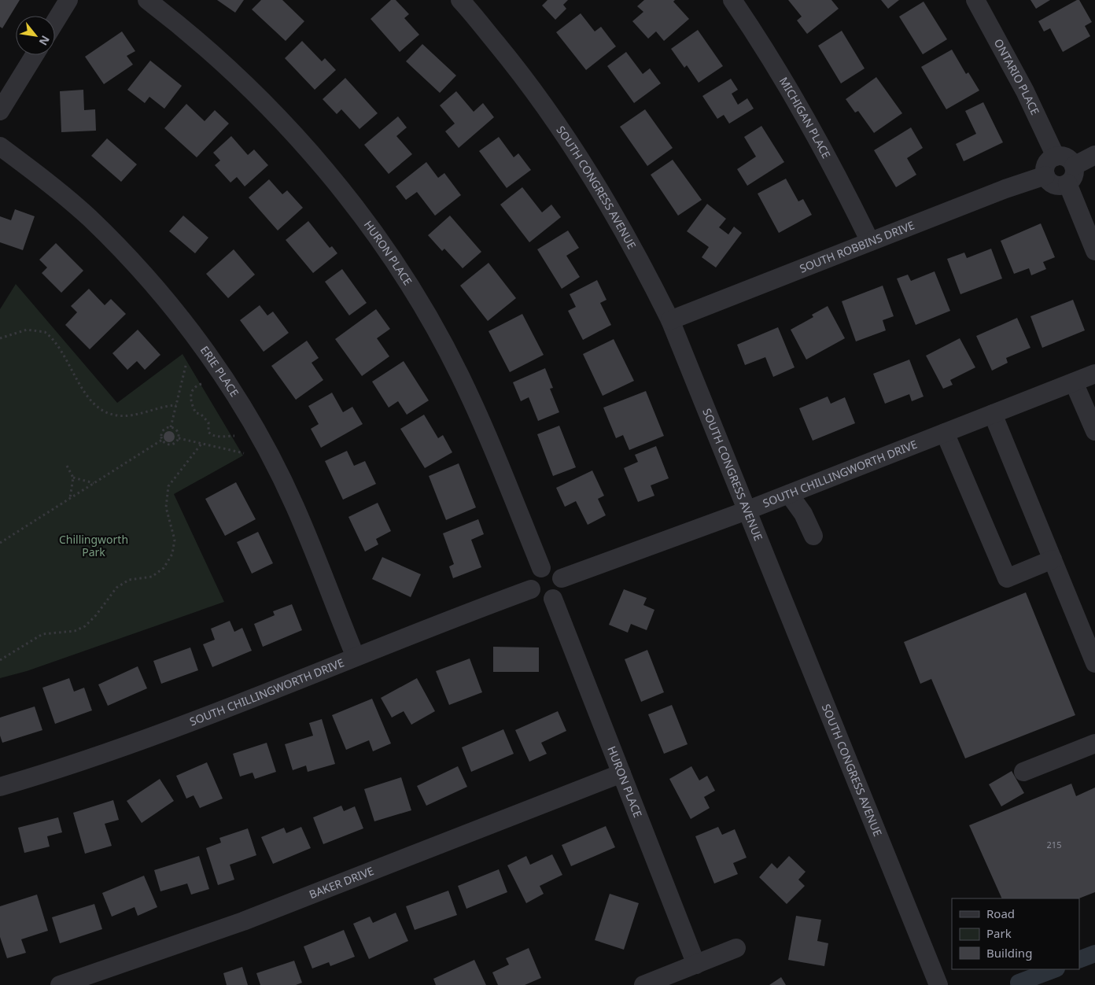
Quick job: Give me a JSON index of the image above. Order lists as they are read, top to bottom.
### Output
{
  "streets": {
    "street": [
      "ONTARIO PLACE",
      "MICHIGAN PLACE",
      "SOUTH CONGRESS AVENUE",
      "SOUTH ROBBINS DRIVE",
      "HURON PLACE",
      "ERIE PLACE",
      "SOUTH CHILLINGWORTH DRIVE",
      "BAKER DRIVE"
    ]
  },
  "crossings": [
    ["ONTARIO PLACE", "SOUTH ROBBINS DRIVE"],
    ["MICHIGAN PLACE", "SOUTH ROBBINS DRIVE"],
    ["SOUTH CONGRESS AVENUE", "SOUTH ROBBINS DRIVE"],
    ["SOUTH CONGRESS AVENUE", "SOUTH CHILLINGWORTH DRIVE"],
    ["HURON PLACE", "SOUTH CHILLINGWORTH DRIVE"],
    ["HURON PLACE", "BAKER DRIVE"],
    ["ERIE PLACE", "SOUTH CHILLINGWORTH DRIVE"]
  ],
  "parks": ["Chillingworth Park"],
  "house_numbers": ["215"],
  "legend": ["Road", "Park", "Building"],
  "north": "bottom right"
}
